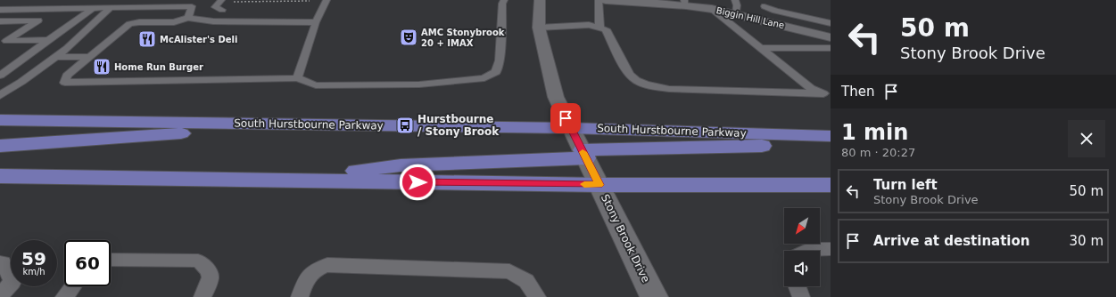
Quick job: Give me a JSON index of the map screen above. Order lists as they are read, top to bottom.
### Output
{
  "streets": {
    "main road": ["South Hurstbourne Parkway"],
    "street": ["Biggin Hill Lane", "Stony Brook Drive"]
  },
  "crossings": [
    ["South Hurstbourne Parkway", "Stony Brook Drive"]
  ],
  "places": {
    "theatre": ["AMC Stonybrook 20 + IMAX"],
    "restaurant": ["McAlister's Deli", "Home Run Burger"],
    "bus stop": ["Hurstbourne / Stony Brook"]
  },
  "north": "bottom left",
  "page": {
    "turn": ["50 m", "Stony Brook Drive"],
    "then": "Then",
    "heading": ["1 min", "80 m · 20:27"],
    "list": [
      {
        "name": "Turn left",
        "note": "Stony Brook Drive",
        "value": "50 m"
      },
      {
        "name": "Arrive at destination",
        "value": "30 m"
      }
    ],
    "speed": "59 km/h",
    "limit": "60"
  }
}
